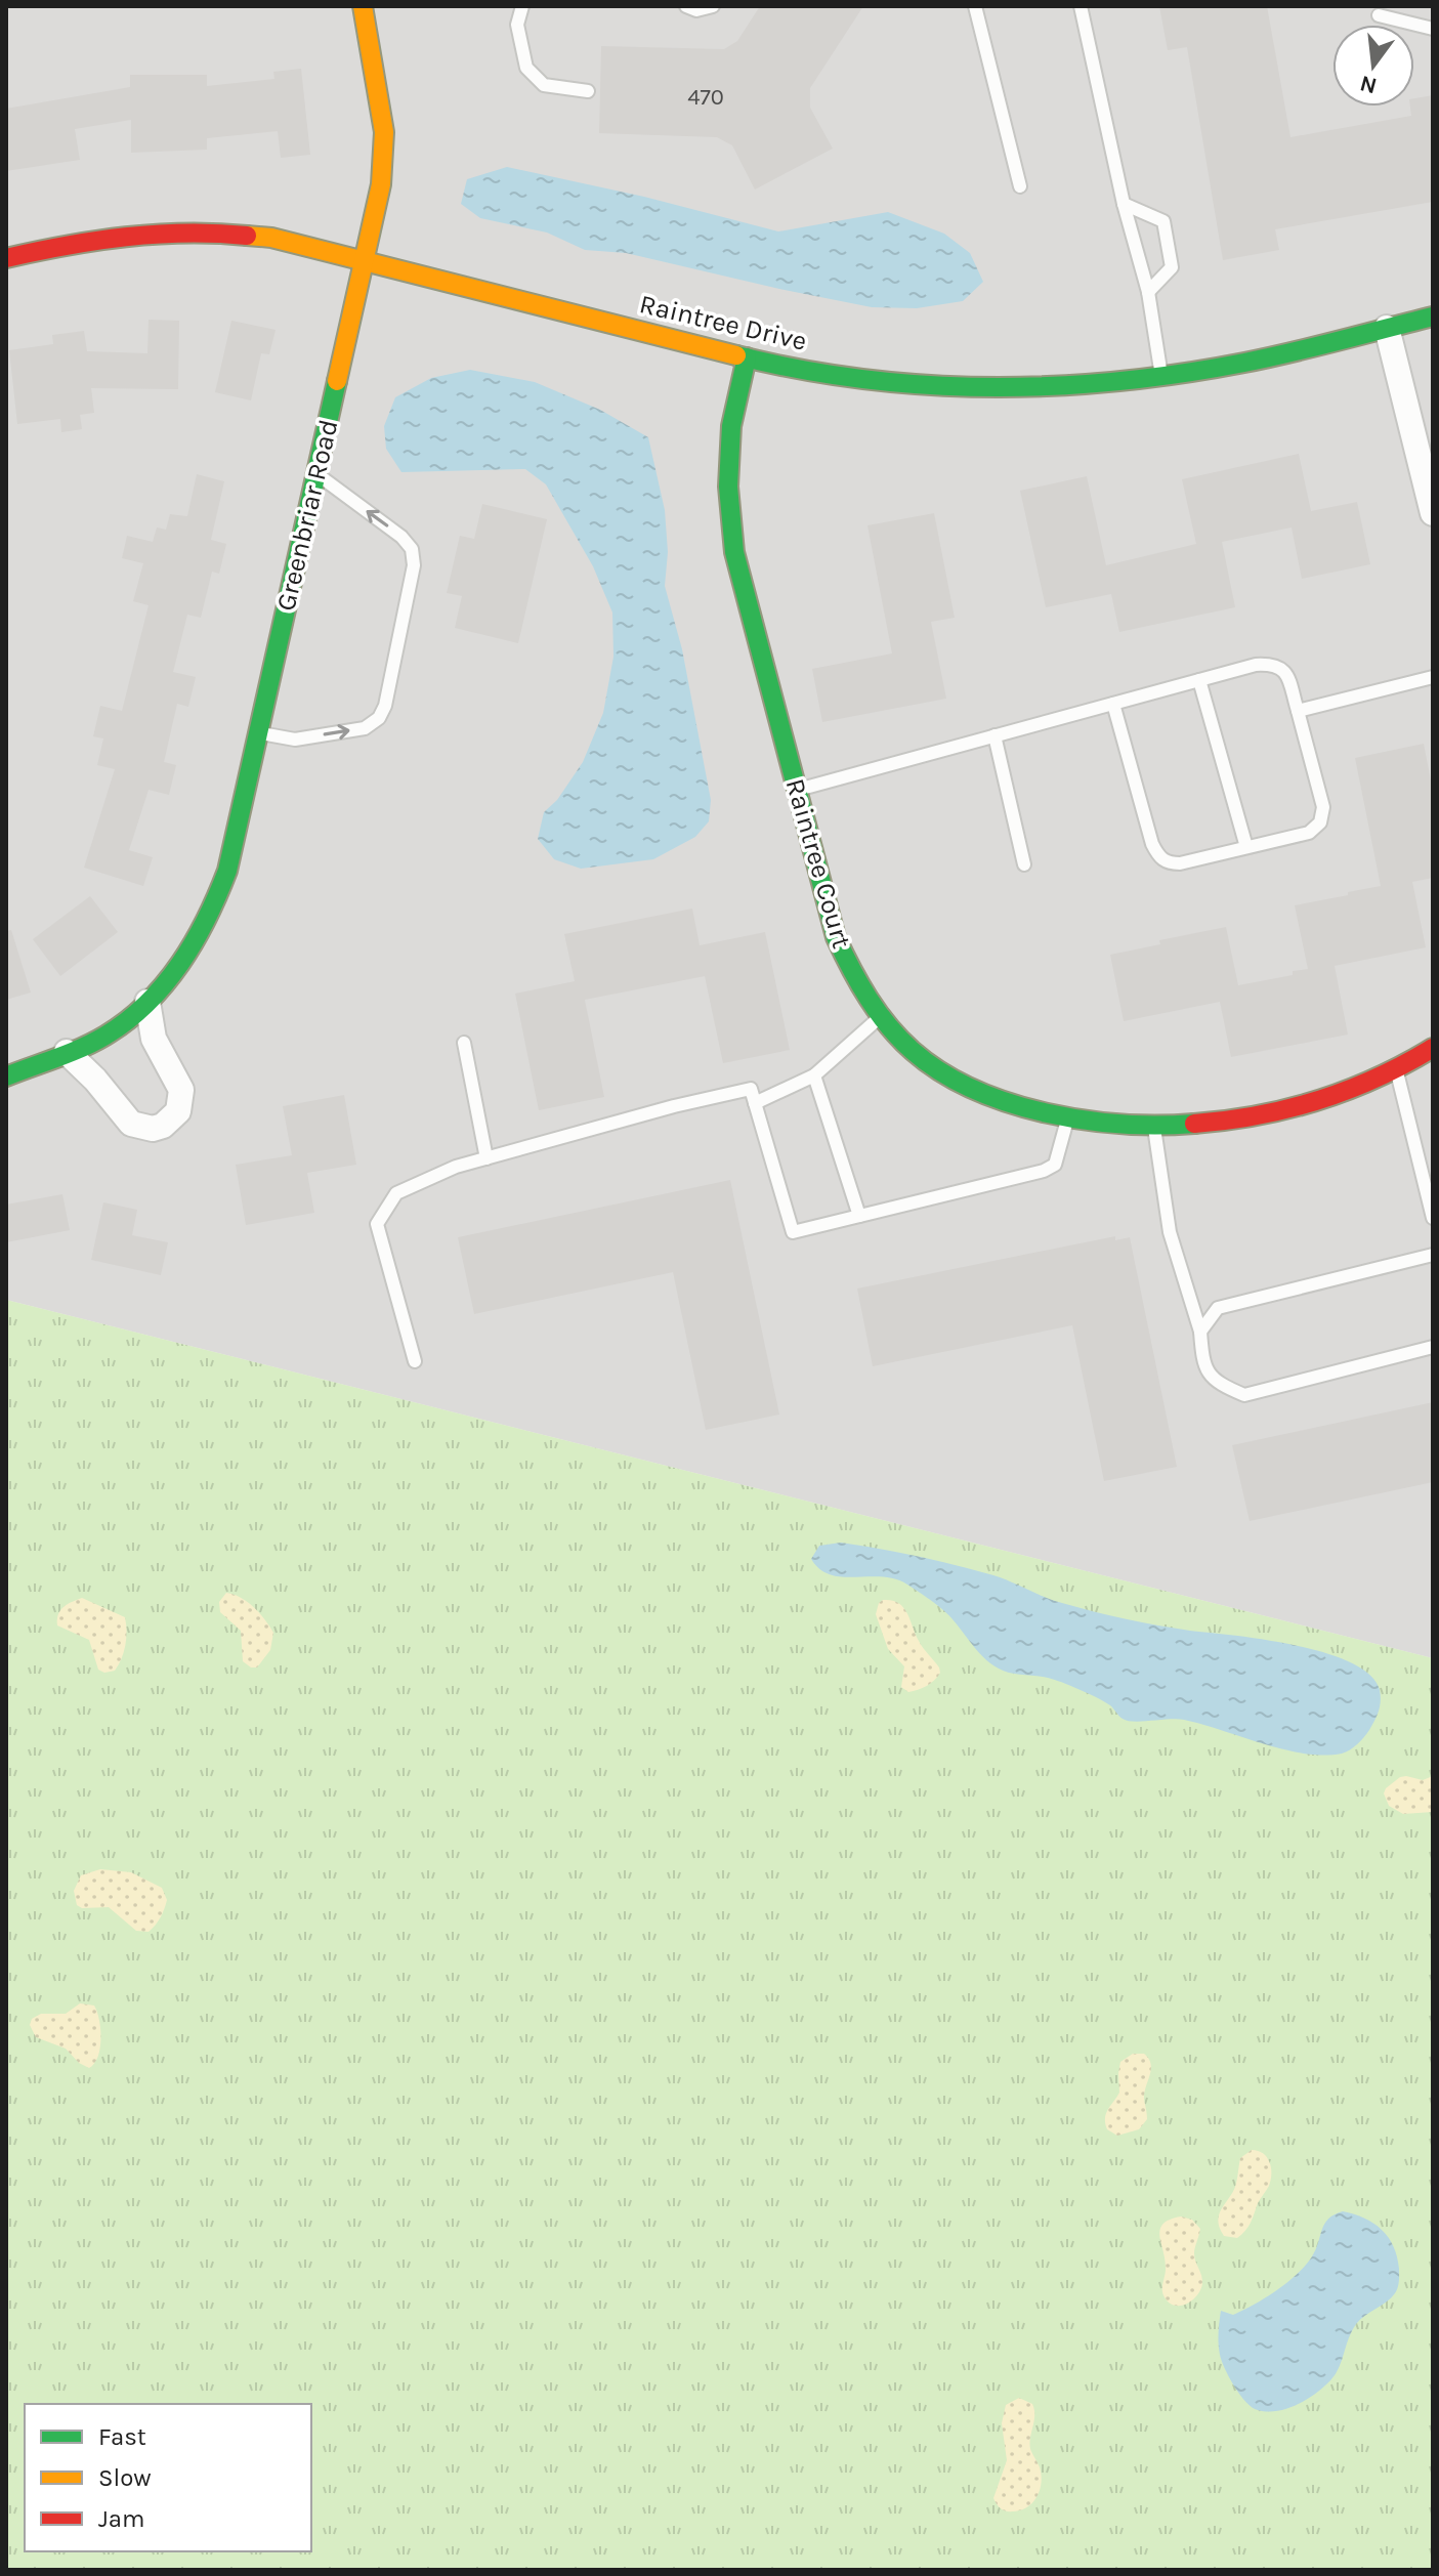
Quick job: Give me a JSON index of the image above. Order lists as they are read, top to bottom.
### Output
{
  "streets": {
    "street": ["Raintree Drive", "Greenbriar Road", "Raintree Court"]
  },
  "crossings": [
    ["Raintree Drive", "Greenbriar Road"],
    ["Raintree Drive", "Raintree Court"]
  ],
  "house_numbers": ["470"],
  "legend": ["Fast", "Slow", "Jam"],
  "north": "bottom"
}
